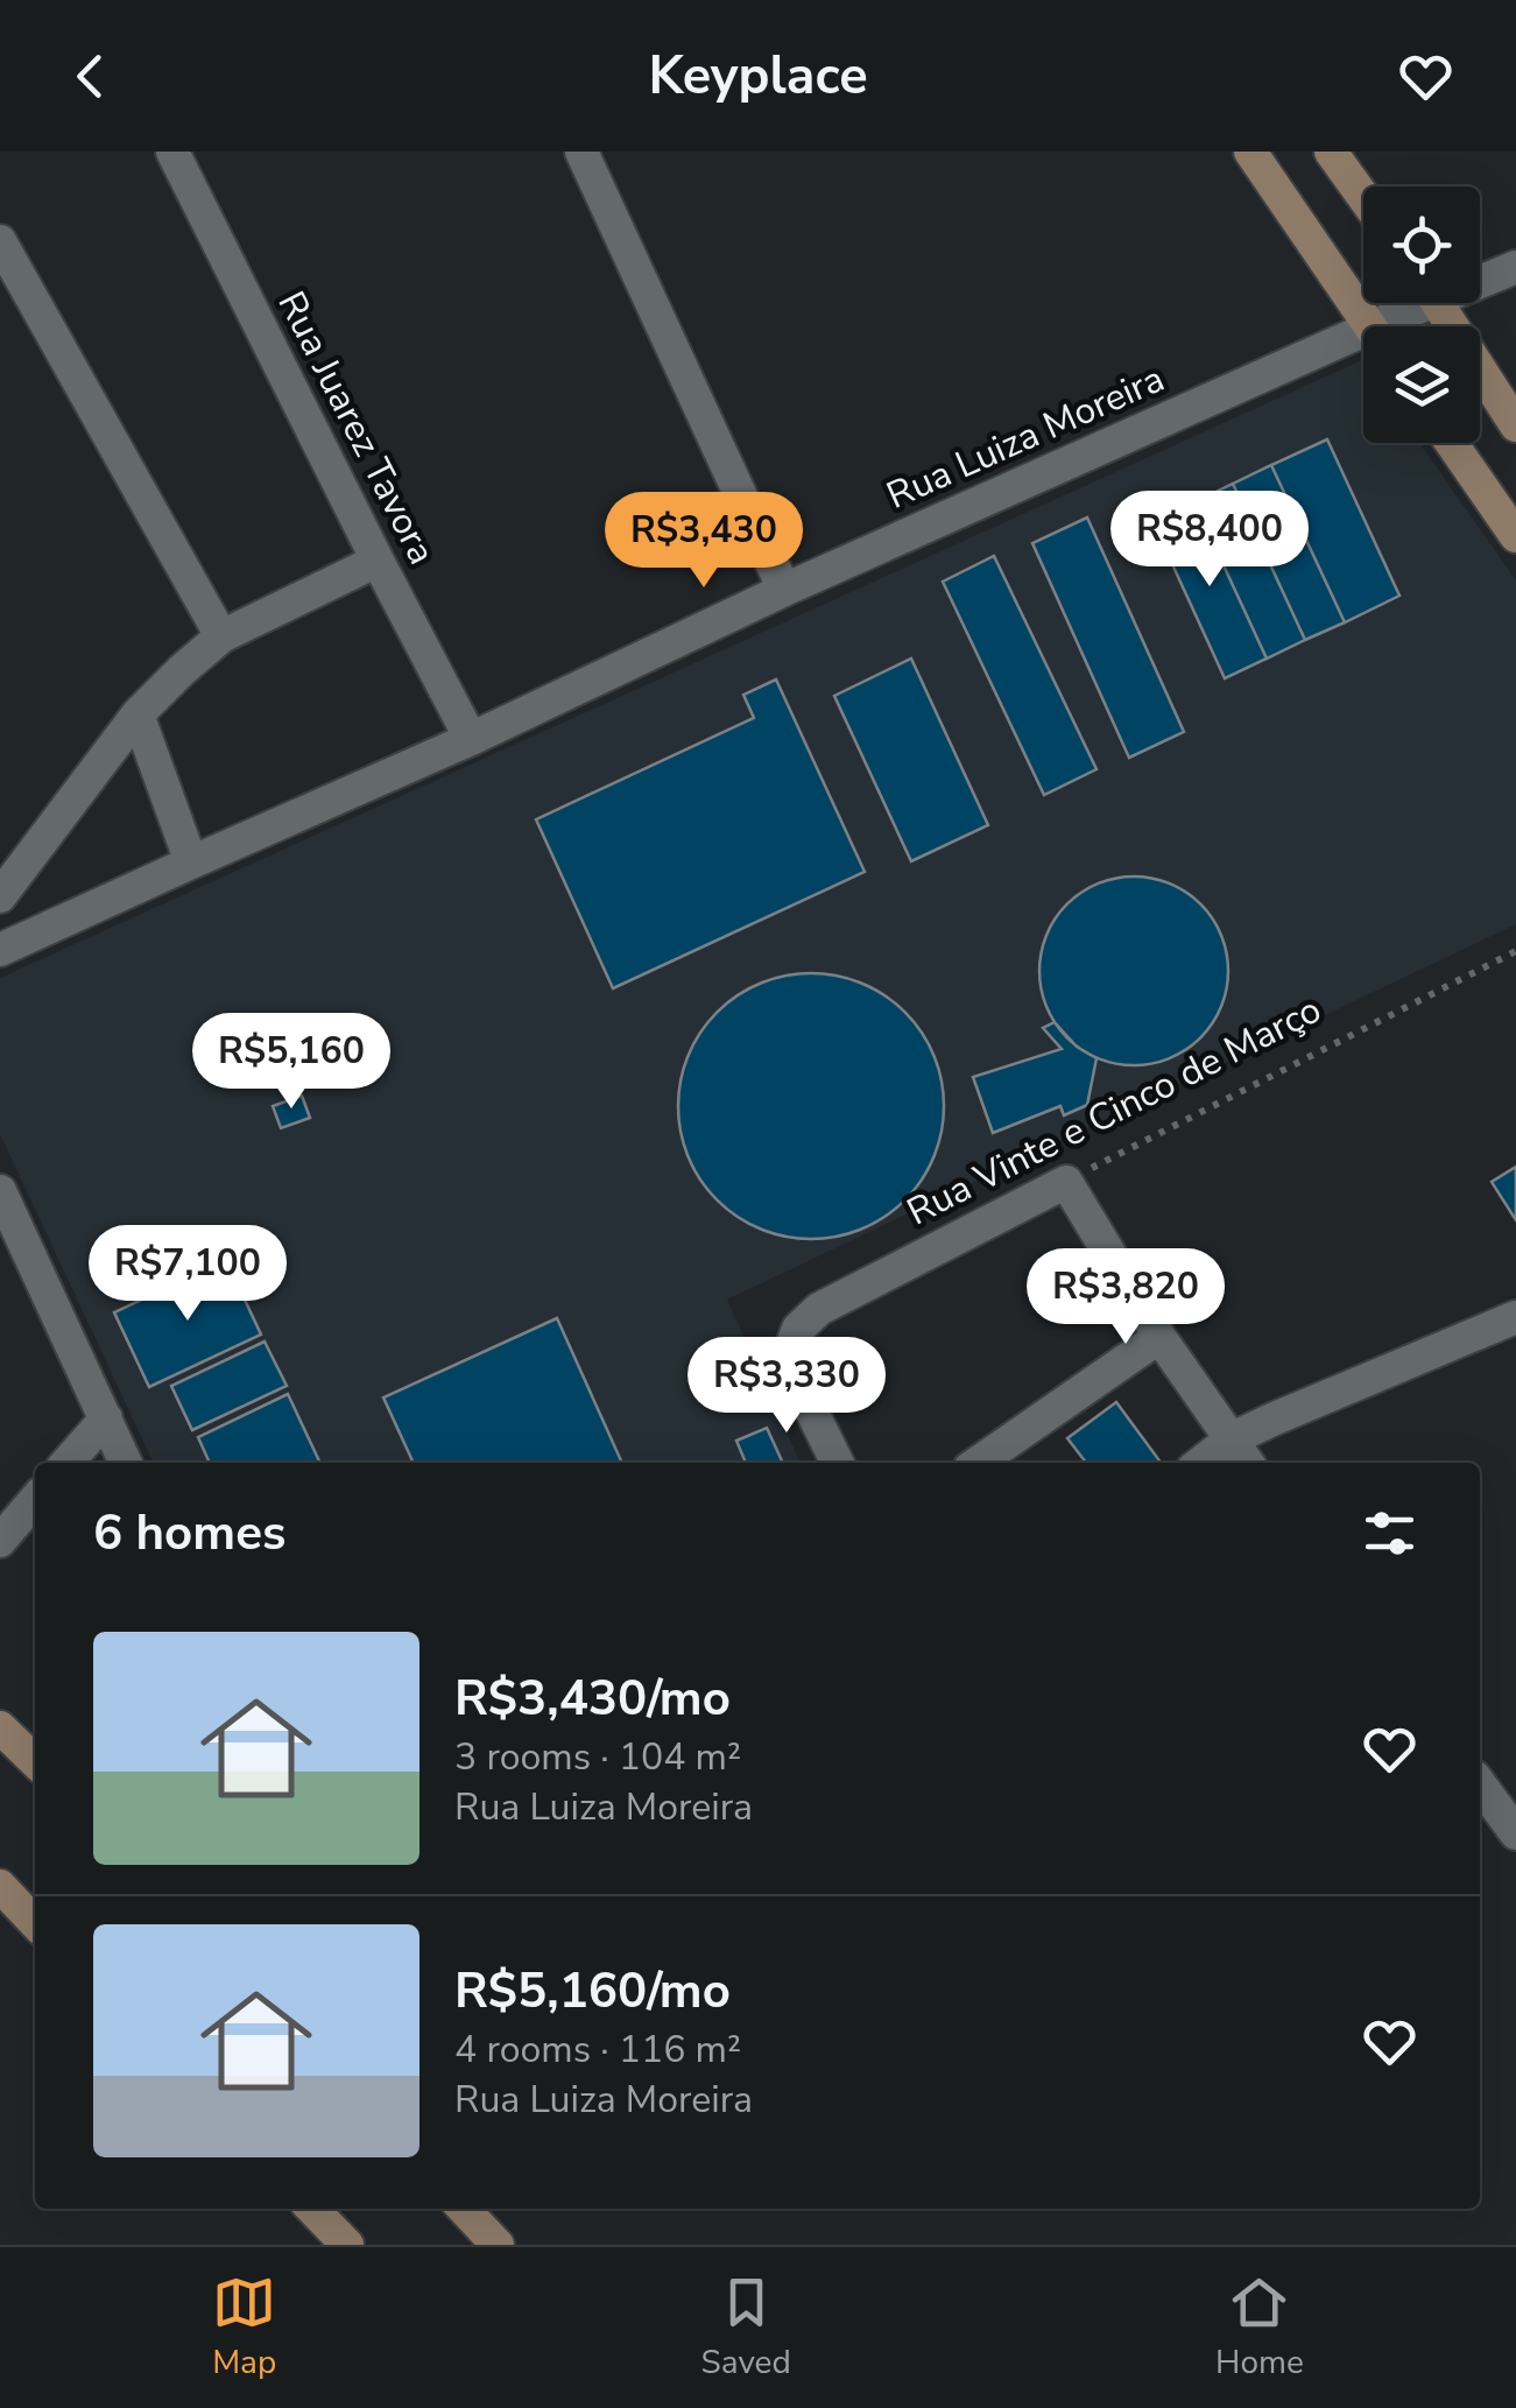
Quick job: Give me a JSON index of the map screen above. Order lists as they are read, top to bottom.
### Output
{
  "streets": {
    "street": ["Rua Juarez Tavora", "Rua Luiza Moreira", "Rua Vinte e Cinco de Março"]
  },
  "crossings": [
    ["Rua Juarez Tavora", "Rua Luiza Moreira"]
  ],
  "page": {
    "header": "Keyplace",
    "price": [
      "R$8,400",
      "R$3,430",
      "R$5,160",
      "R$7,100",
      "R$3,820",
      "R$3,330"
    ],
    "heading": "6 homes",
    "list": [
      {
        "name": "R$3,430/mo",
        "note": "3 rooms · 104 m² · Rua Luiza Moreira"
      },
      {
        "name": "R$5,160/mo",
        "note": "4 rooms · 116 m² · Rua Luiza Moreira"
      }
    ],
    "tabs": ["Map", "Saved", "Home"]
  }
}
